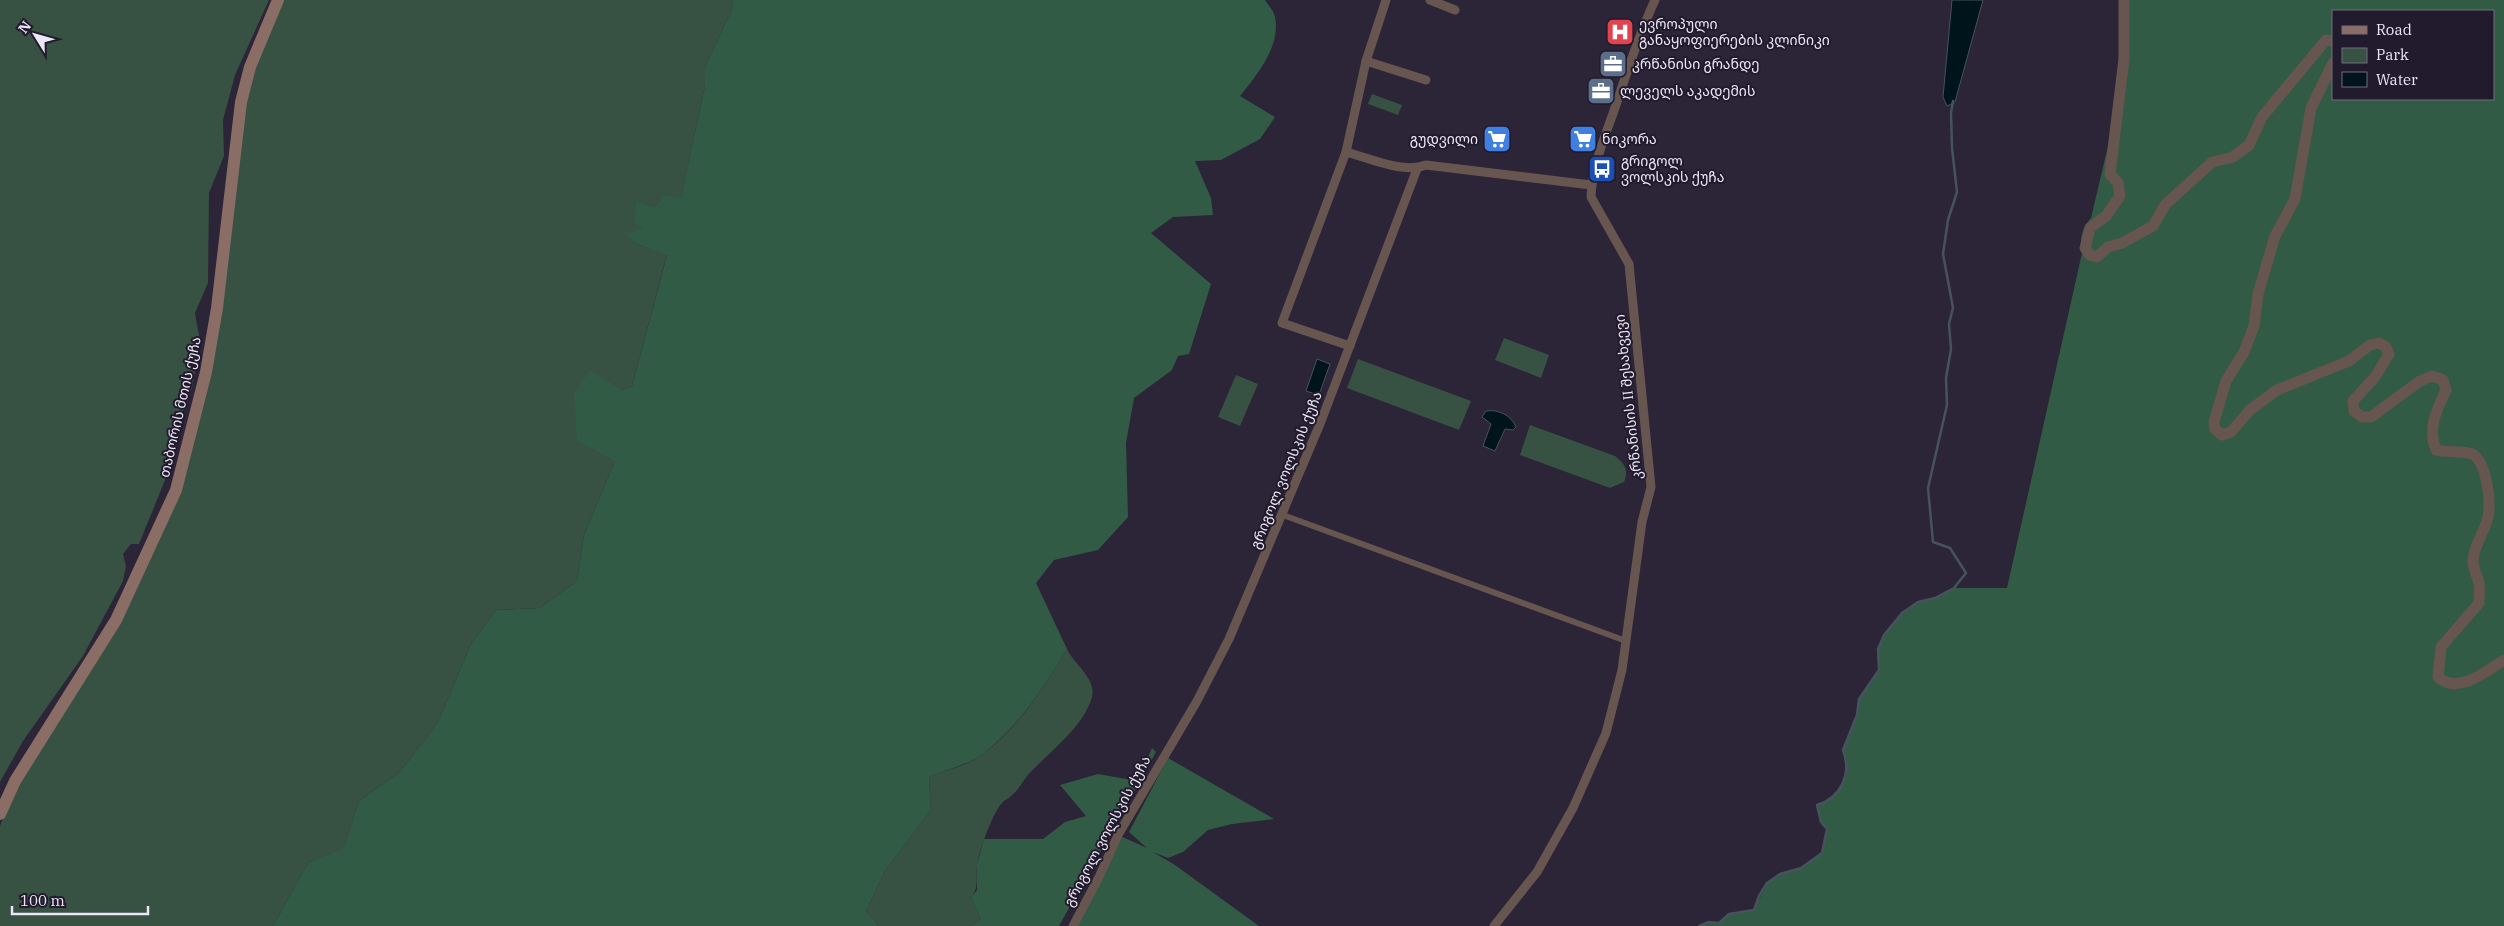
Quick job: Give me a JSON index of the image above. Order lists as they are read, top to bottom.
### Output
{
  "streets": {
    "main road": ["თაბორის მთის ქუჩა"],
    "street": ["კრწანისის II შესახვევი", "გრიგოლ ვოლსკის ქუჩა"]
  },
  "places": {
    "hospital": ["ევროპული განაყოფიერების კლინიკი"],
    "office": ["კრწანისი გრანდე", "ლეველს აკადემის"],
    "supermarket": ["გუდვილი", "ნიკორა"],
    "bus stop": ["გრიგოლ ვოლსკის ქუჩა"]
  },
  "legend": ["Road", "Park", "Water"],
  "scale_bar": "100 m",
  "north": "top left"
}
